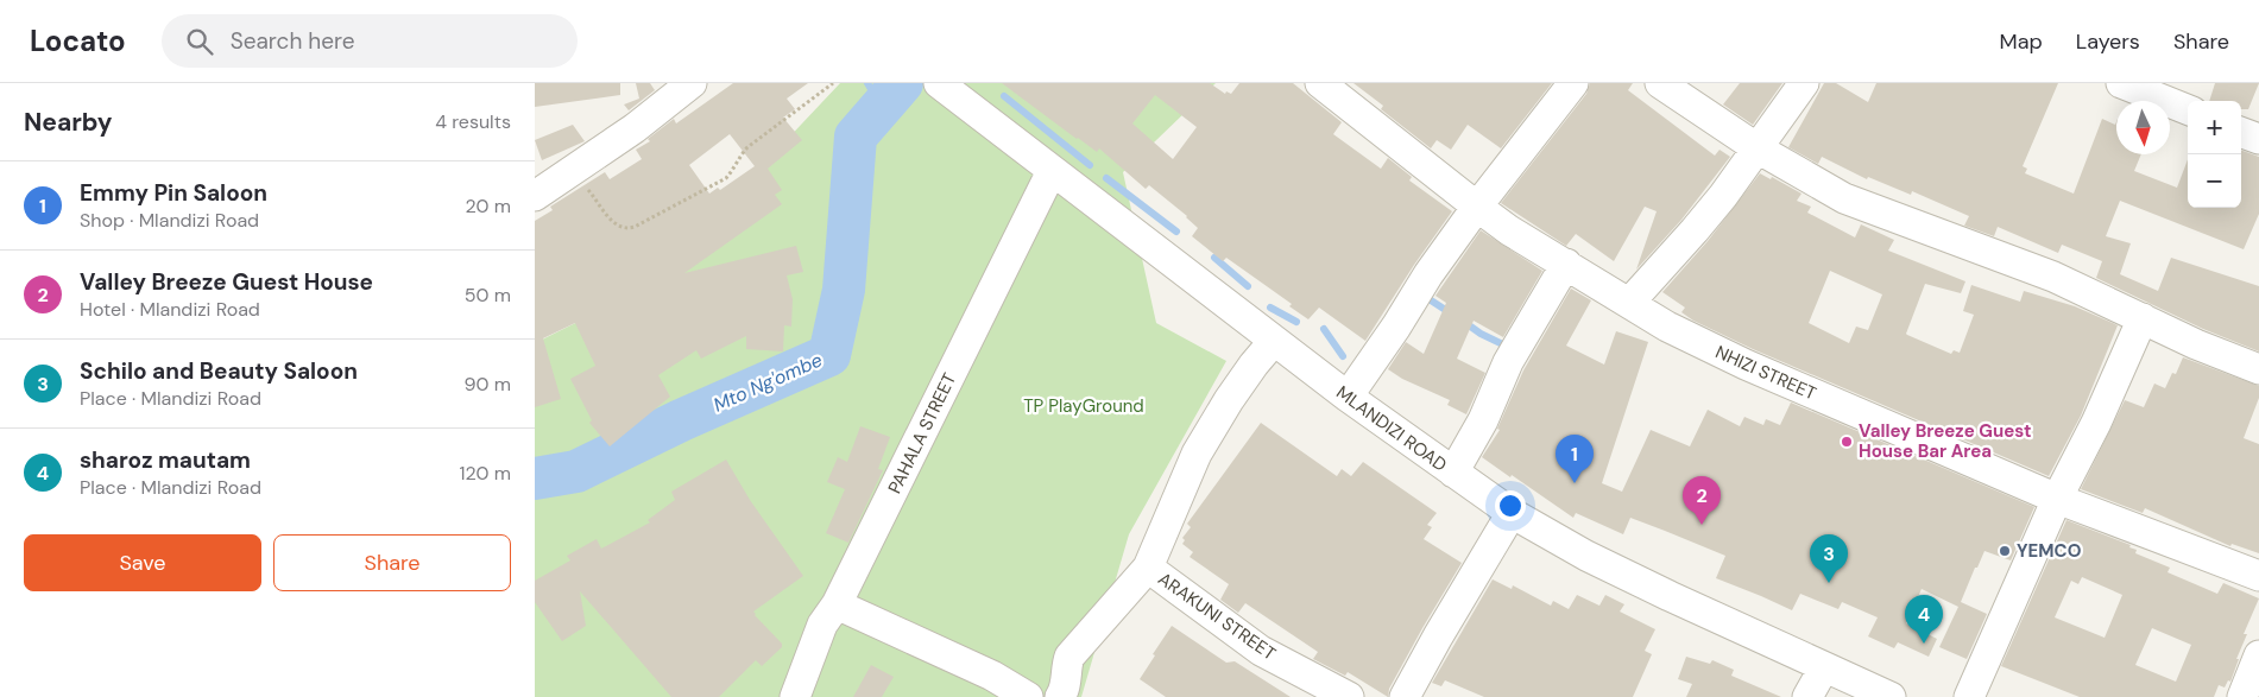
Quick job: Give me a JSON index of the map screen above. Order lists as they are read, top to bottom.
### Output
{
  "streets": {
    "street": [
      "NHIZI STREET",
      "MLANDIZI ROAD",
      "PAHALA STREET",
      "ARAKUNI STREET"
    ]
  },
  "crossings": [
    ["MLANDIZI ROAD", "PAHALA STREET"]
  ],
  "water": ["Mto Ng'ombe"],
  "parks": ["TP PlayGround"],
  "places": ["Valley Breeze Guest House Bar Area", "YEMCO"],
  "north": "bottom",
  "page": {
    "header": "Locato",
    "search": "Search here",
    "nav": ["Map", "Layers", "Share"],
    "heading": ["Nearby", "4 results"],
    "map_buttons": ["+", "−"],
    "list": [
      {
        "mark": "1",
        "name": "Emmy Pin Saloon",
        "note": "Shop · Mlandizi Road",
        "value": "20 m"
      },
      {
        "mark": "2",
        "name": "Valley Breeze Guest House",
        "note": "Hotel · Mlandizi Road",
        "value": "50 m"
      },
      {
        "mark": "3",
        "name": "Schilo and Beauty Saloon",
        "note": "Place · Mlandizi Road",
        "value": "90 m"
      },
      {
        "mark": "4",
        "name": "sharoz mautam",
        "note": "Place · Mlandizi Road",
        "value": "120 m"
      }
    ],
    "pins": [
      "1",
      "2",
      "3",
      "4"
    ],
    "buttons": ["Save", "Share"]
  }
}
